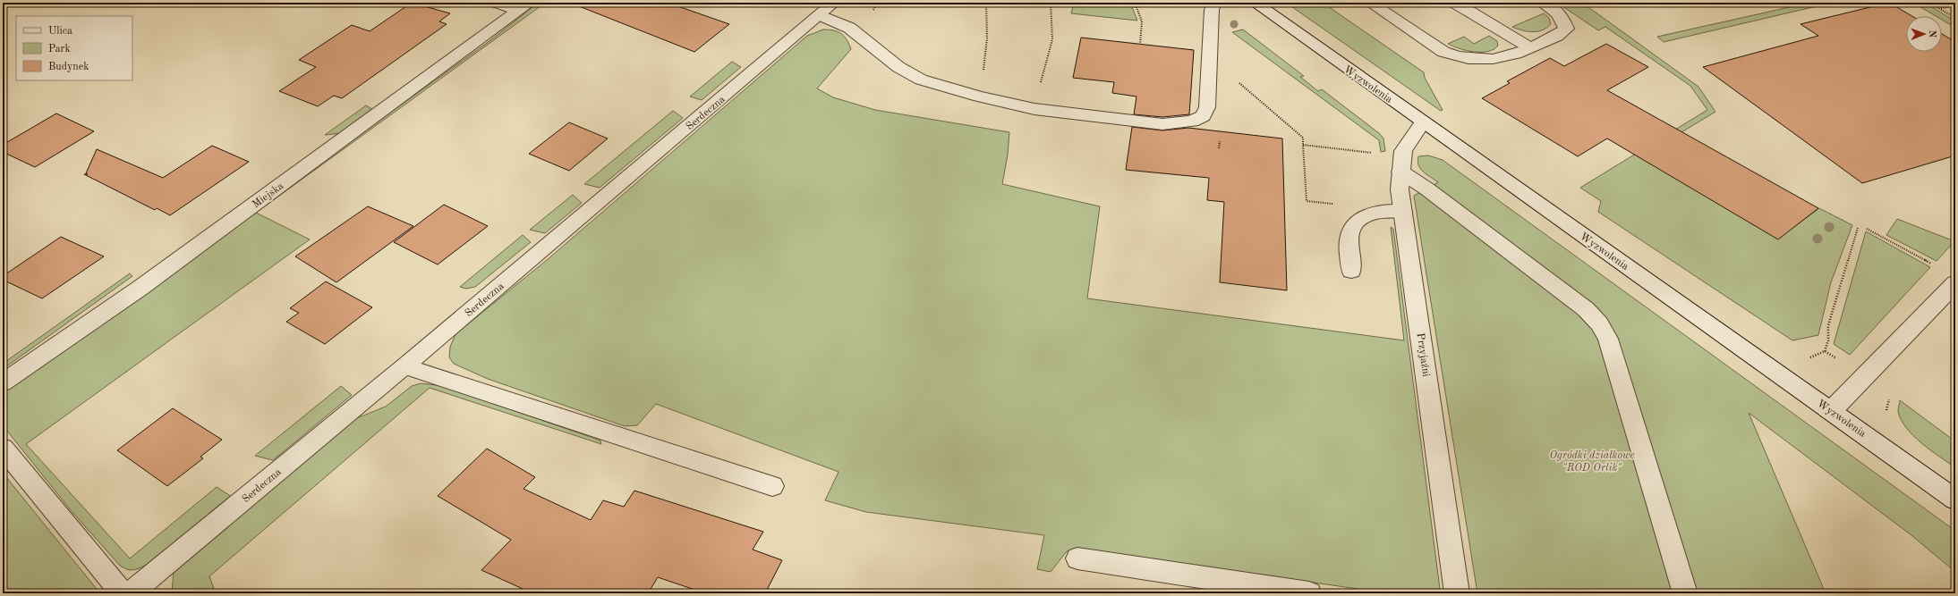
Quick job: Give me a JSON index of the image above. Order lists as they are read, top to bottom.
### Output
{
  "streets": {
    "street": [
      "Wyzwolenia",
      "Serdeczna",
      "Miejska",
      "Przyjaźni"
    ]
  },
  "crossings": [
    ["Wyzwolenia", "Przyjaźni"]
  ],
  "parks": ["Ogródki działkowe \"ROD Orlik\""],
  "legend": ["Ulica", "Park", "Budynek"],
  "north": "right"
}
